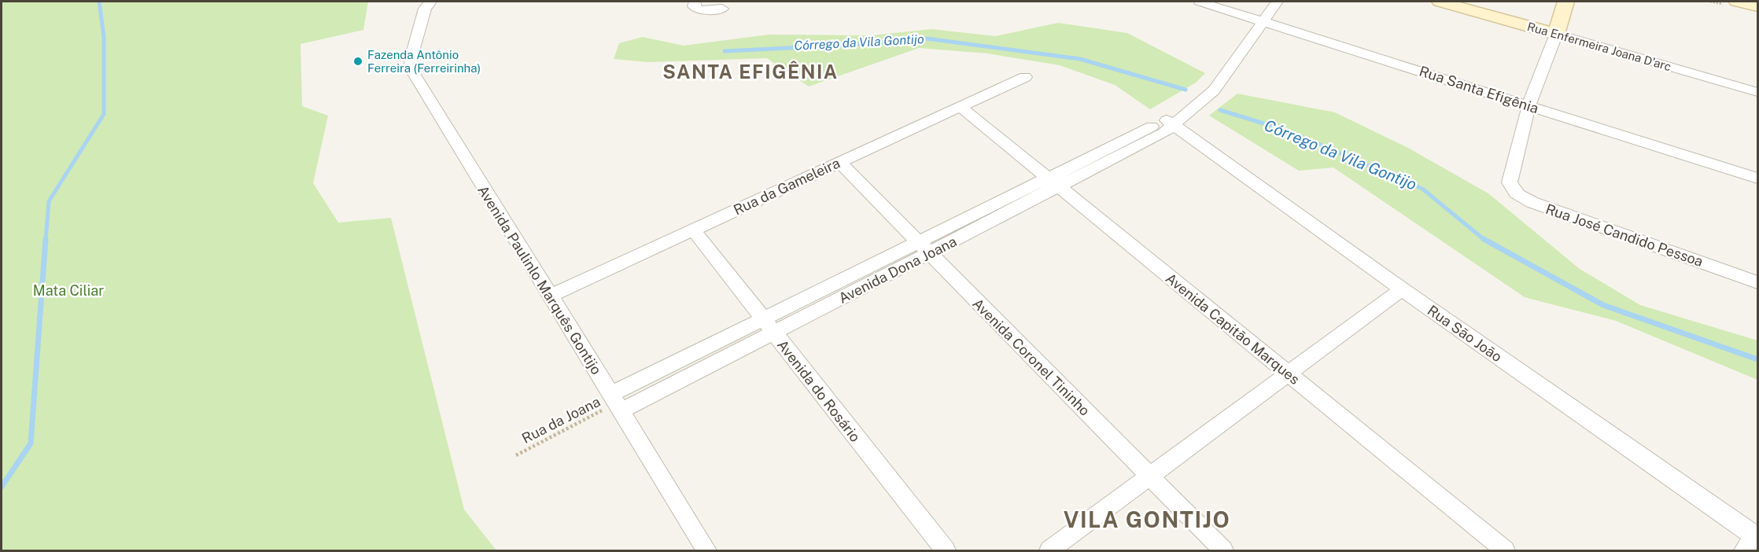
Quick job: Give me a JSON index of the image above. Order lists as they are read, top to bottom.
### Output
{
  "streets": {
    "main road": ["Rua Enfermeira Joana D'arc"],
    "street": [
      "Rua Santa Efigênia",
      "Rua da Gameleira",
      "Rua José Candido Pessoa",
      "Avenida Dona Joana",
      "Avenida Paulinlo Marquês Gontijo",
      "Avenida Capitão Marques",
      "Rua São João",
      "Avenida Coronel Tininho",
      "Avenida do Rosário"
    ],
    "path": ["Rua da Joana"]
  },
  "crossings": [
    ["Rua Santa Efigênia", "Rua José Candido Pessoa"],
    ["Rua Santa Efigênia", "Avenida Dona Joana"],
    ["Rua da Gameleira", "Avenida Paulinlo Marquês Gontijo"],
    ["Rua da Gameleira", "Avenida Capitão Marques"],
    ["Rua da Gameleira", "Avenida Coronel Tininho"],
    ["Rua da Gameleira", "Avenida do Rosário"],
    ["Avenida Dona Joana", "Avenida Paulinlo Marquês Gontijo"],
    ["Avenida Dona Joana", "Avenida Capitão Marques"],
    ["Avenida Dona Joana", "Rua São João"],
    ["Avenida Dona Joana", "Avenida Coronel Tininho"],
    ["Avenida Dona Joana", "Avenida do Rosário"],
    ["Avenida Dona Joana", "Rua da Joana"],
    ["Avenida Paulinlo Marquês Gontijo", "Rua da Joana"]
  ],
  "districts": ["SANTA EFIGÊNIA", "VILA GONTIJO"],
  "water": ["Córrego da Vila Gontijo"],
  "parks": ["Mata Ciliar"],
  "places": ["Fazenda Antônio Ferreira (Ferreirinha)"]
}
